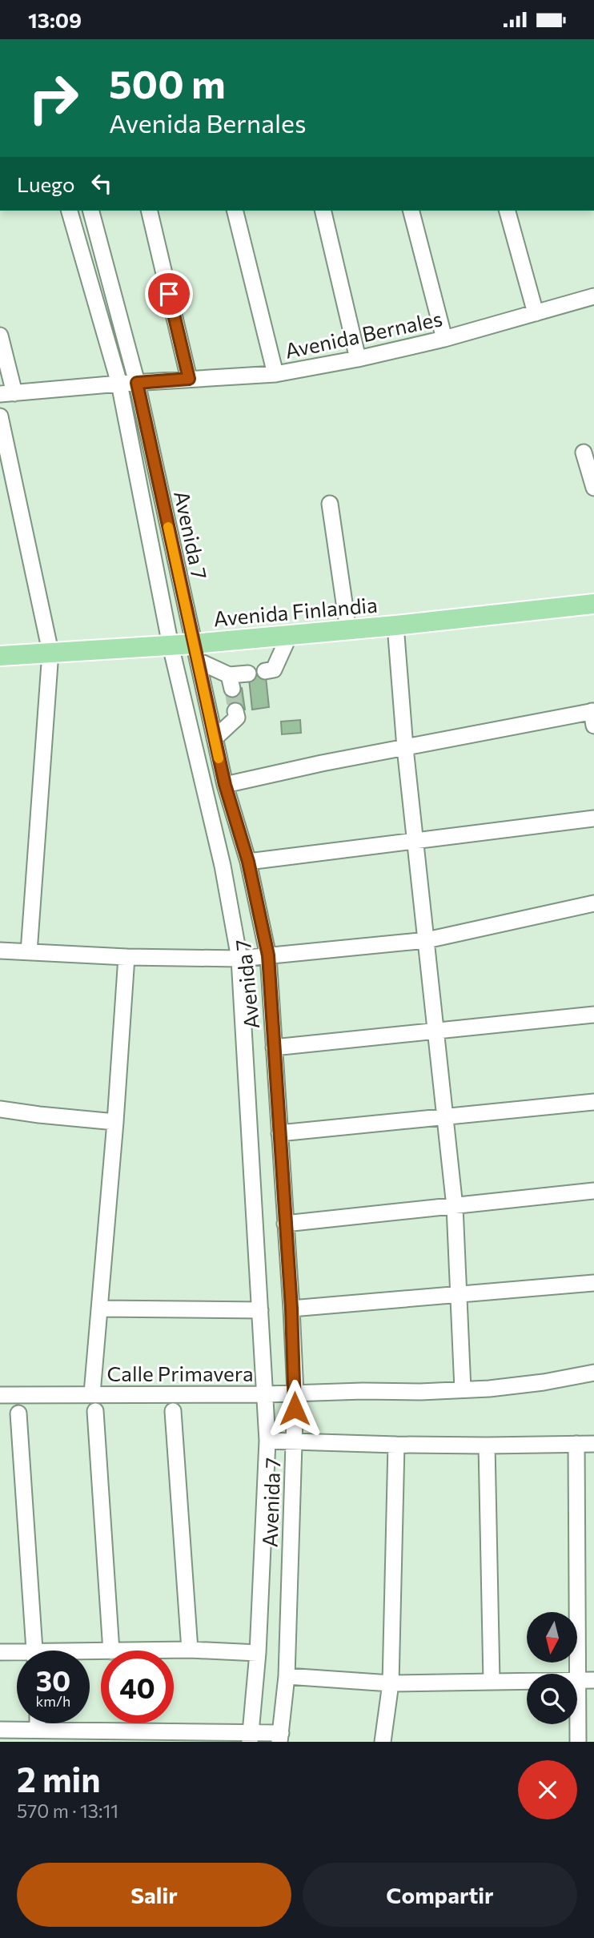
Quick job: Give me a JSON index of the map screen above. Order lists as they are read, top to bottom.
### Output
{
  "streets": {
    "main road": ["Avenida Finlandia"],
    "street": ["Avenida Bernales", "Avenida 7", "Calle Primavera"]
  },
  "crossings": [
    ["Avenida Bernales", "Avenida 7"],
    ["Avenida 7", "Avenida Finlandia"],
    ["Avenida 7", "Calle Primavera"]
  ],
  "north": "bottom",
  "page": {
    "status": "13:09",
    "turn": ["500 m", "Avenida Bernales"],
    "then": "Luego",
    "speed": "30 km/h",
    "limit": "40",
    "heading": ["2 min", "570 m · 13:11"],
    "buttons": ["Salir", "Compartir"]
  }
}
